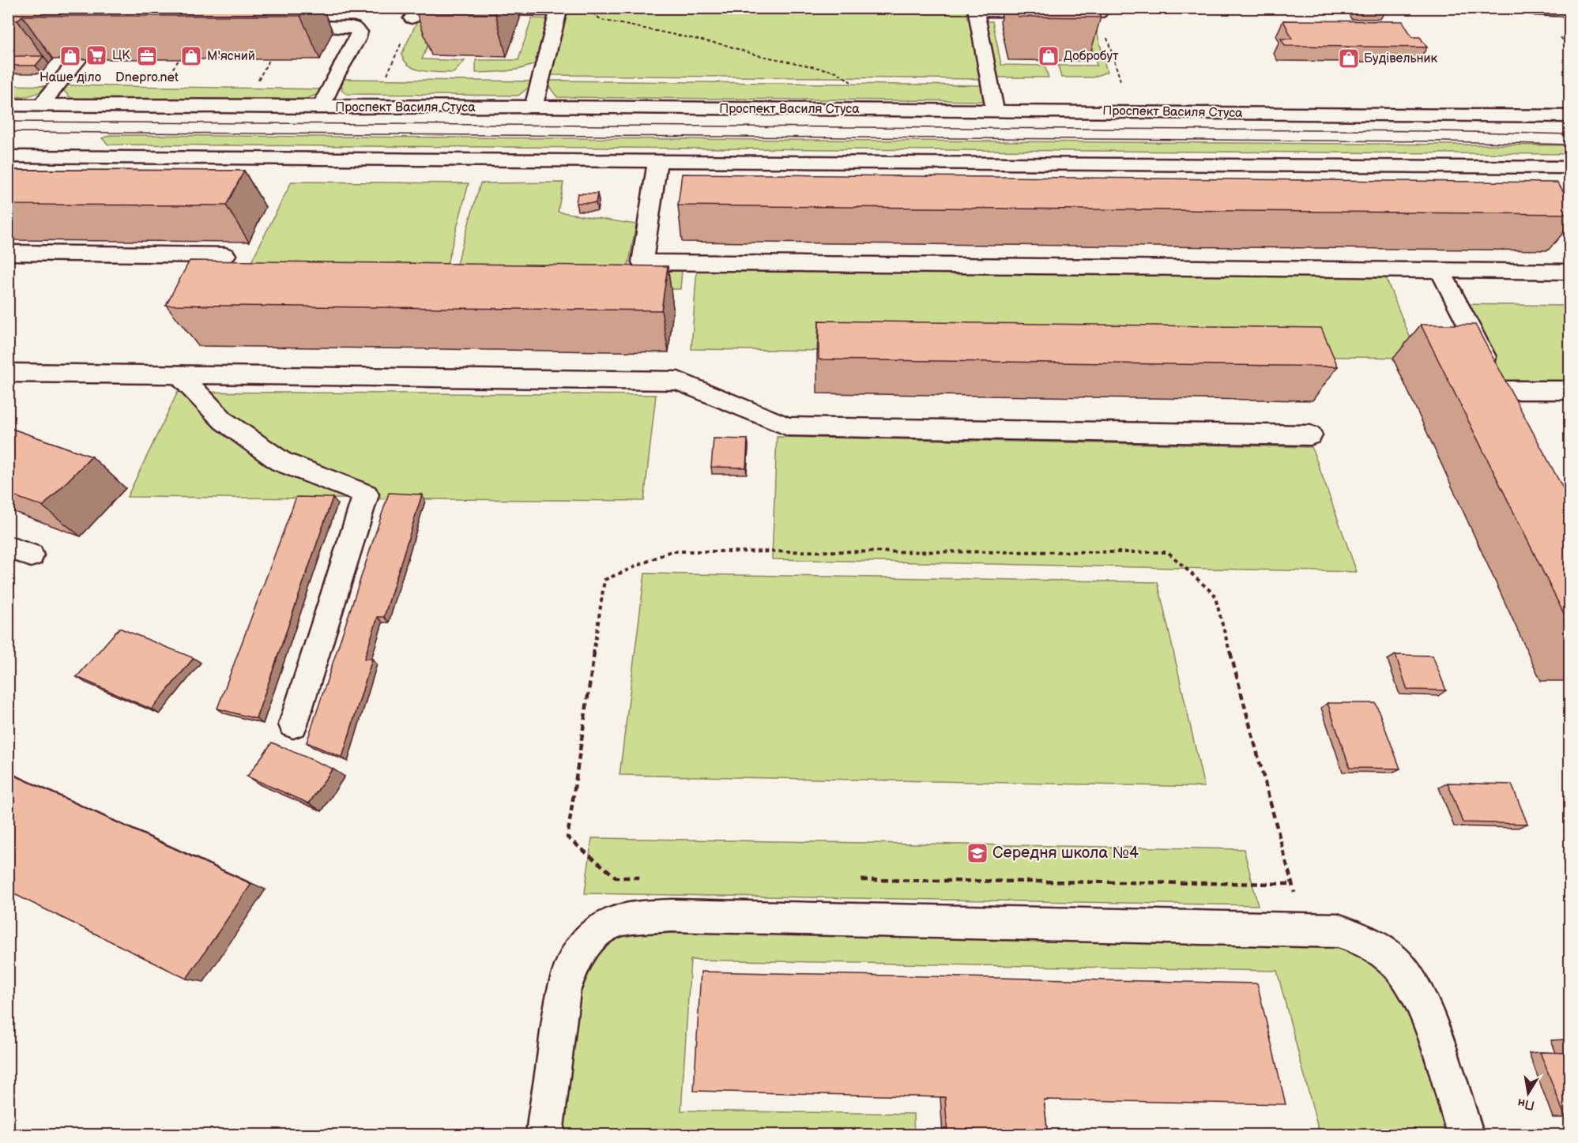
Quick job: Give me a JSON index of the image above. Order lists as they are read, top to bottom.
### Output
{
  "streets": {
    "street": ["Проспект Василя Стуса"]
  },
  "places": {
    "supermarket": ["ЦК"],
    "shop": [
      "Наше діло",
      "М'ясний",
      "Добробут",
      "Будівельник"
    ],
    "office": ["Dnepro.net"],
    "school or university": ["Середня школа №4"]
  },
  "north": "bottom"
}
